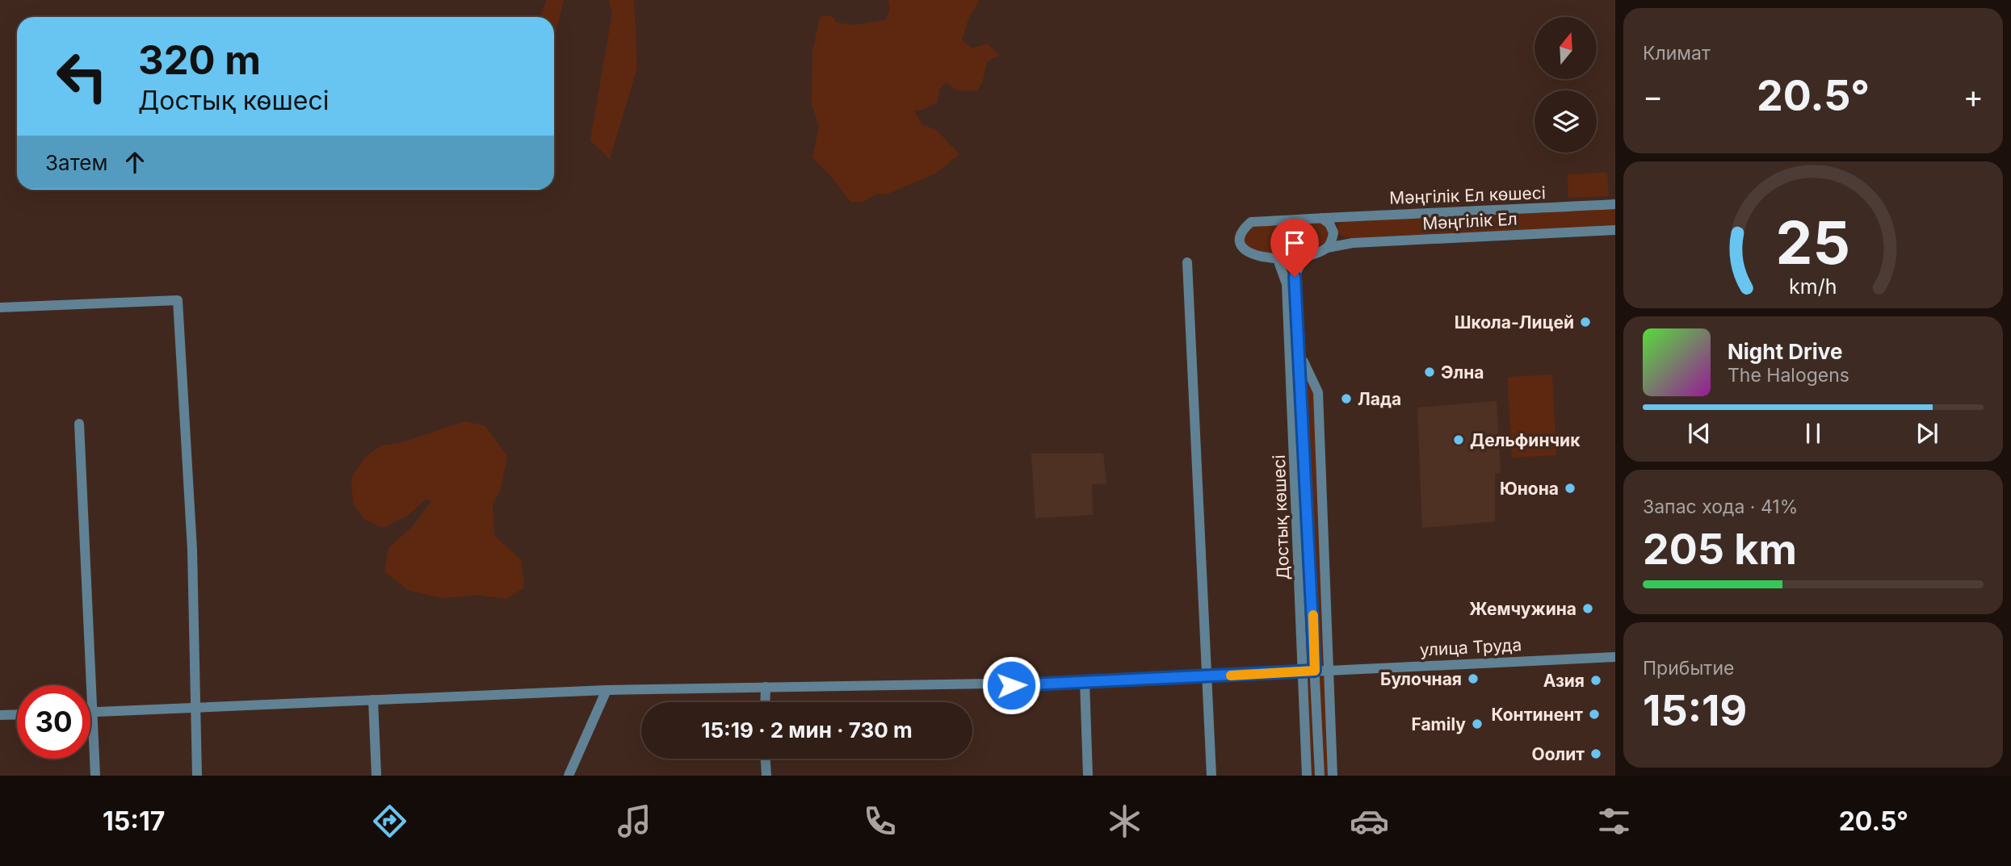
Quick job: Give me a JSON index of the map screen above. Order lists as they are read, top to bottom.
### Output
{
  "streets": {
    "street": [
      "Мәңгілік Ел көшесі",
      "Мәңгілік Ел",
      "Достық көшесі",
      "улица Труда"
    ]
  },
  "crossings": [
    ["Мәңгілік Ел көшесі", "Мәңгілік Ел"],
    ["Мәңгілік Ел көшесі", "Достық көшесі"],
    ["Достық көшесі", "улица Труда"]
  ],
  "places": [
    "Школа-Лицей",
    "Элна",
    "Лада",
    "Дельфинчик",
    "Юнона",
    "Жемчужина",
    "Булочная",
    "Азия",
    "Континент",
    "Family",
    "Оолит"
  ],
  "north": "top",
  "page": {
    "tile": [
      "Климат",
      ["Запас хода · 41%", "205 km"],
      ["Прибытие", "15:19"]
    ],
    "turn": ["320 m", "Достық көшесі"],
    "heat": ["−", "20.5°", "+"],
    "then": "Затем",
    "song": ["Night Drive", "The Halogens"],
    "limit": "30",
    "trip": "15:19 · 2 мин · 730 m",
    "tabs": ["15:17", "20.5°"],
    "gauge": ["25", "km/h"]
  }
}
